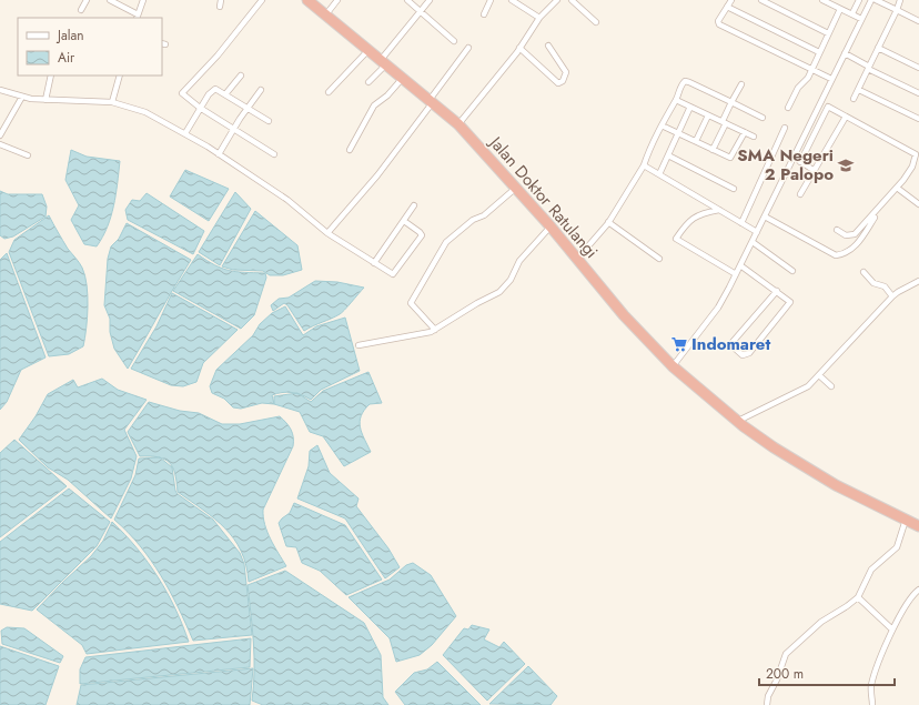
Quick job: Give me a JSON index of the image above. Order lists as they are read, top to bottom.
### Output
{
  "streets": {
    "highway": ["Jalan Doktor Ratulangi"]
  },
  "places": {
    "school or university": ["SMA Negeri 2 Palopo"],
    "supermarket": ["Indomaret"]
  },
  "legend": ["Jalan", "Air"],
  "scale_bar": "200 m"
}
